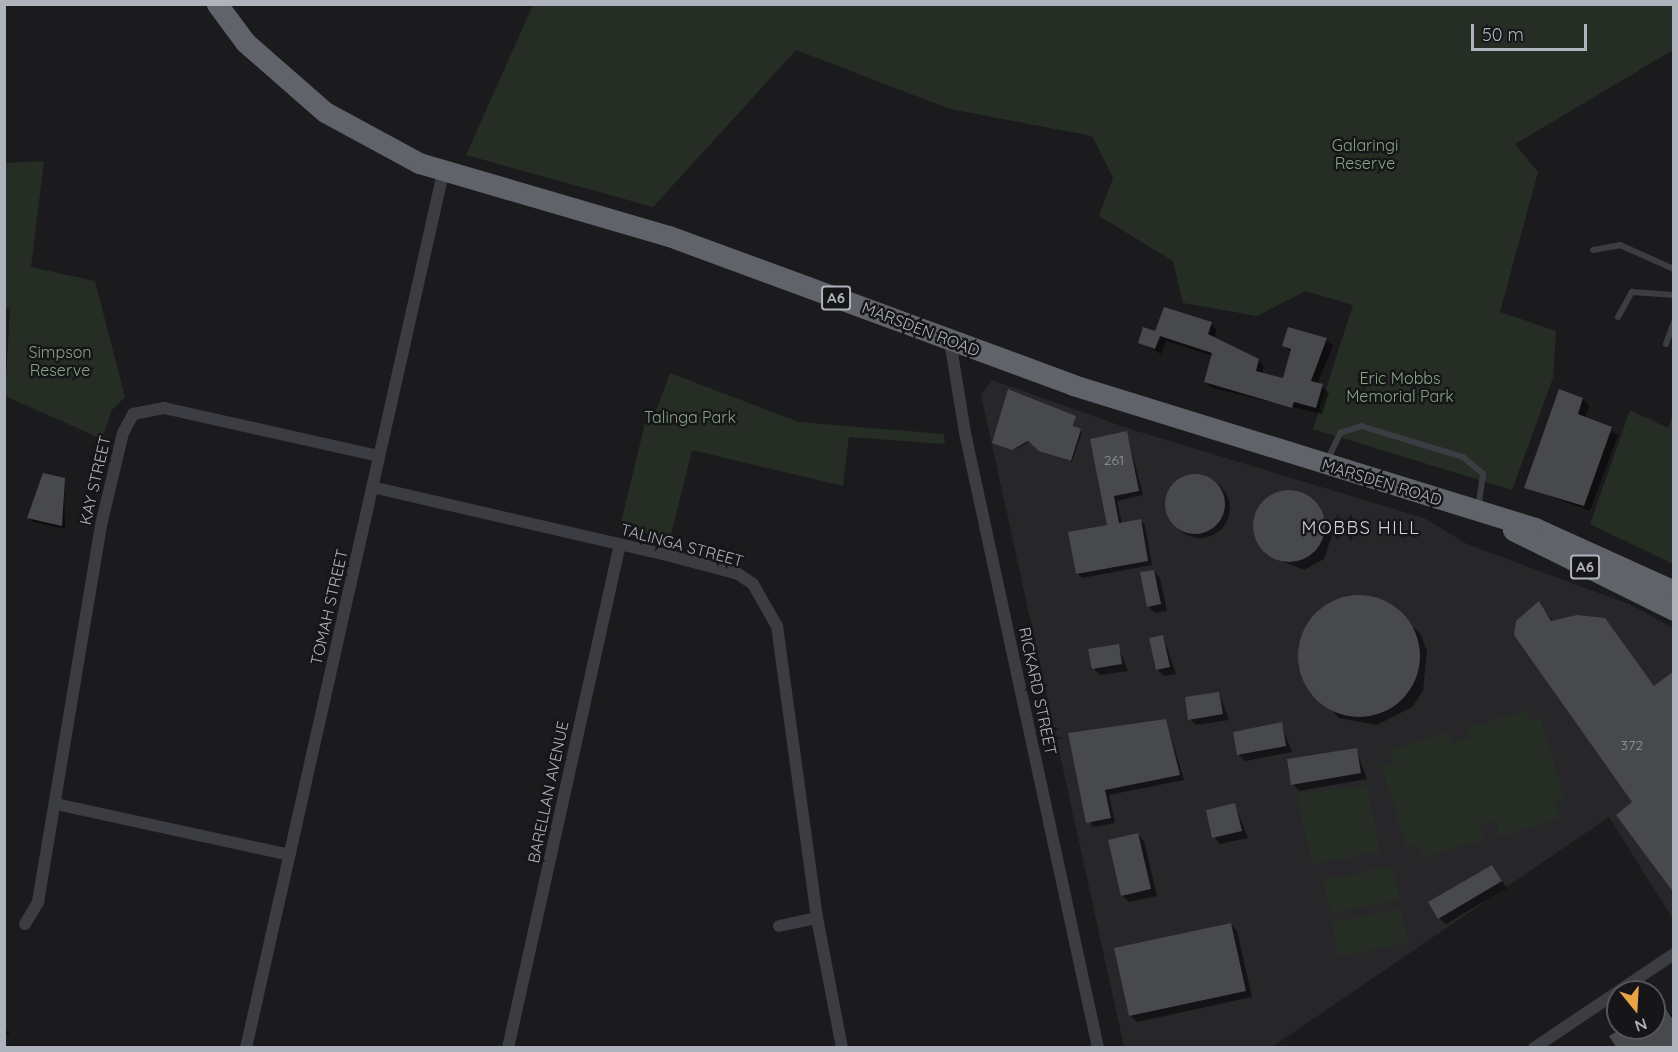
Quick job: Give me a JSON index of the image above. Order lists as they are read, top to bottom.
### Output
{
  "streets": {
    "highway": ["A6", "MARSDEN ROAD"],
    "street": [
      "KAY STREET",
      "TALINGA STREET",
      "TOMAH STREET",
      "RICKARD STREET",
      "BARELLAN AVENUE"
    ]
  },
  "crossings": [
    ["MARSDEN ROAD", "TOMAH STREET"],
    ["MARSDEN ROAD", "RICKARD STREET"],
    ["KAY STREET", "TOMAH STREET"],
    ["TALINGA STREET", "TOMAH STREET"],
    ["TALINGA STREET", "BARELLAN AVENUE"]
  ],
  "districts": ["MOBBS HILL"],
  "parks": [
    "Galaringi Reserve",
    "Simpson Reserve",
    "Eric Mobbs Memorial Park",
    "Talinga Park"
  ],
  "house_numbers": ["261", "372"],
  "scale_bar": "50 m",
  "north": "bottom"
}
